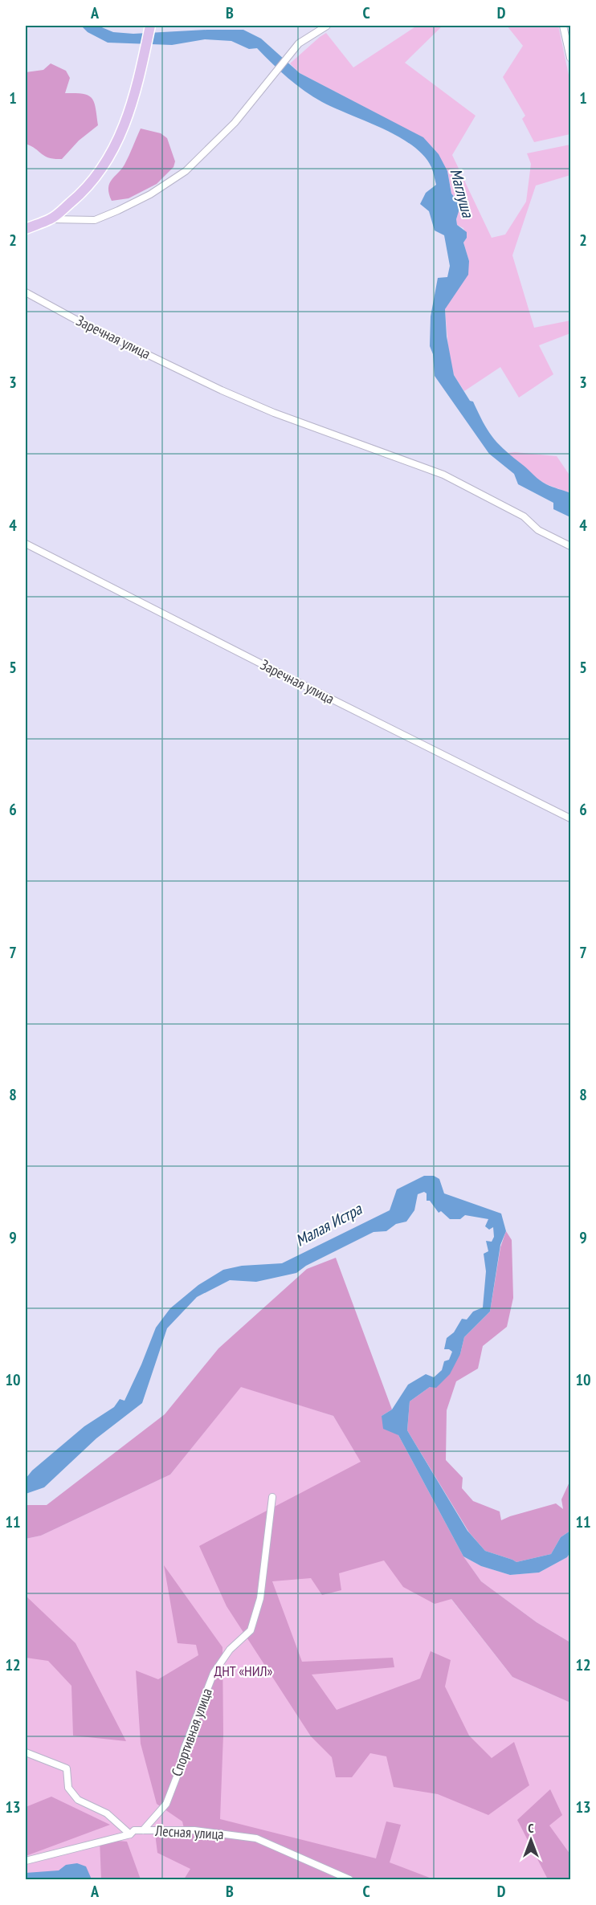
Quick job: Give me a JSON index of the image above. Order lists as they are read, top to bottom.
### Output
{
  "streets": {
    "street": ["Заречная улица", "Спортивная улица", "Лесная улица"]
  },
  "crossings": [
    ["Спортивная улица", "Лесная улица"]
  ],
  "water": ["Маглуша", "Малая Истра"],
  "parks": ["ДНТ «НИЛ»"],
  "north": "top",
  "grid": {
    "columns": [
      "A",
      "B",
      "C",
      "D"
    ],
    "rows": [
      "1",
      "2",
      "3",
      "4",
      "5",
      "6",
      "7",
      "8",
      "9",
      "10",
      "11",
      "12",
      "13"
    ]
  }
}
